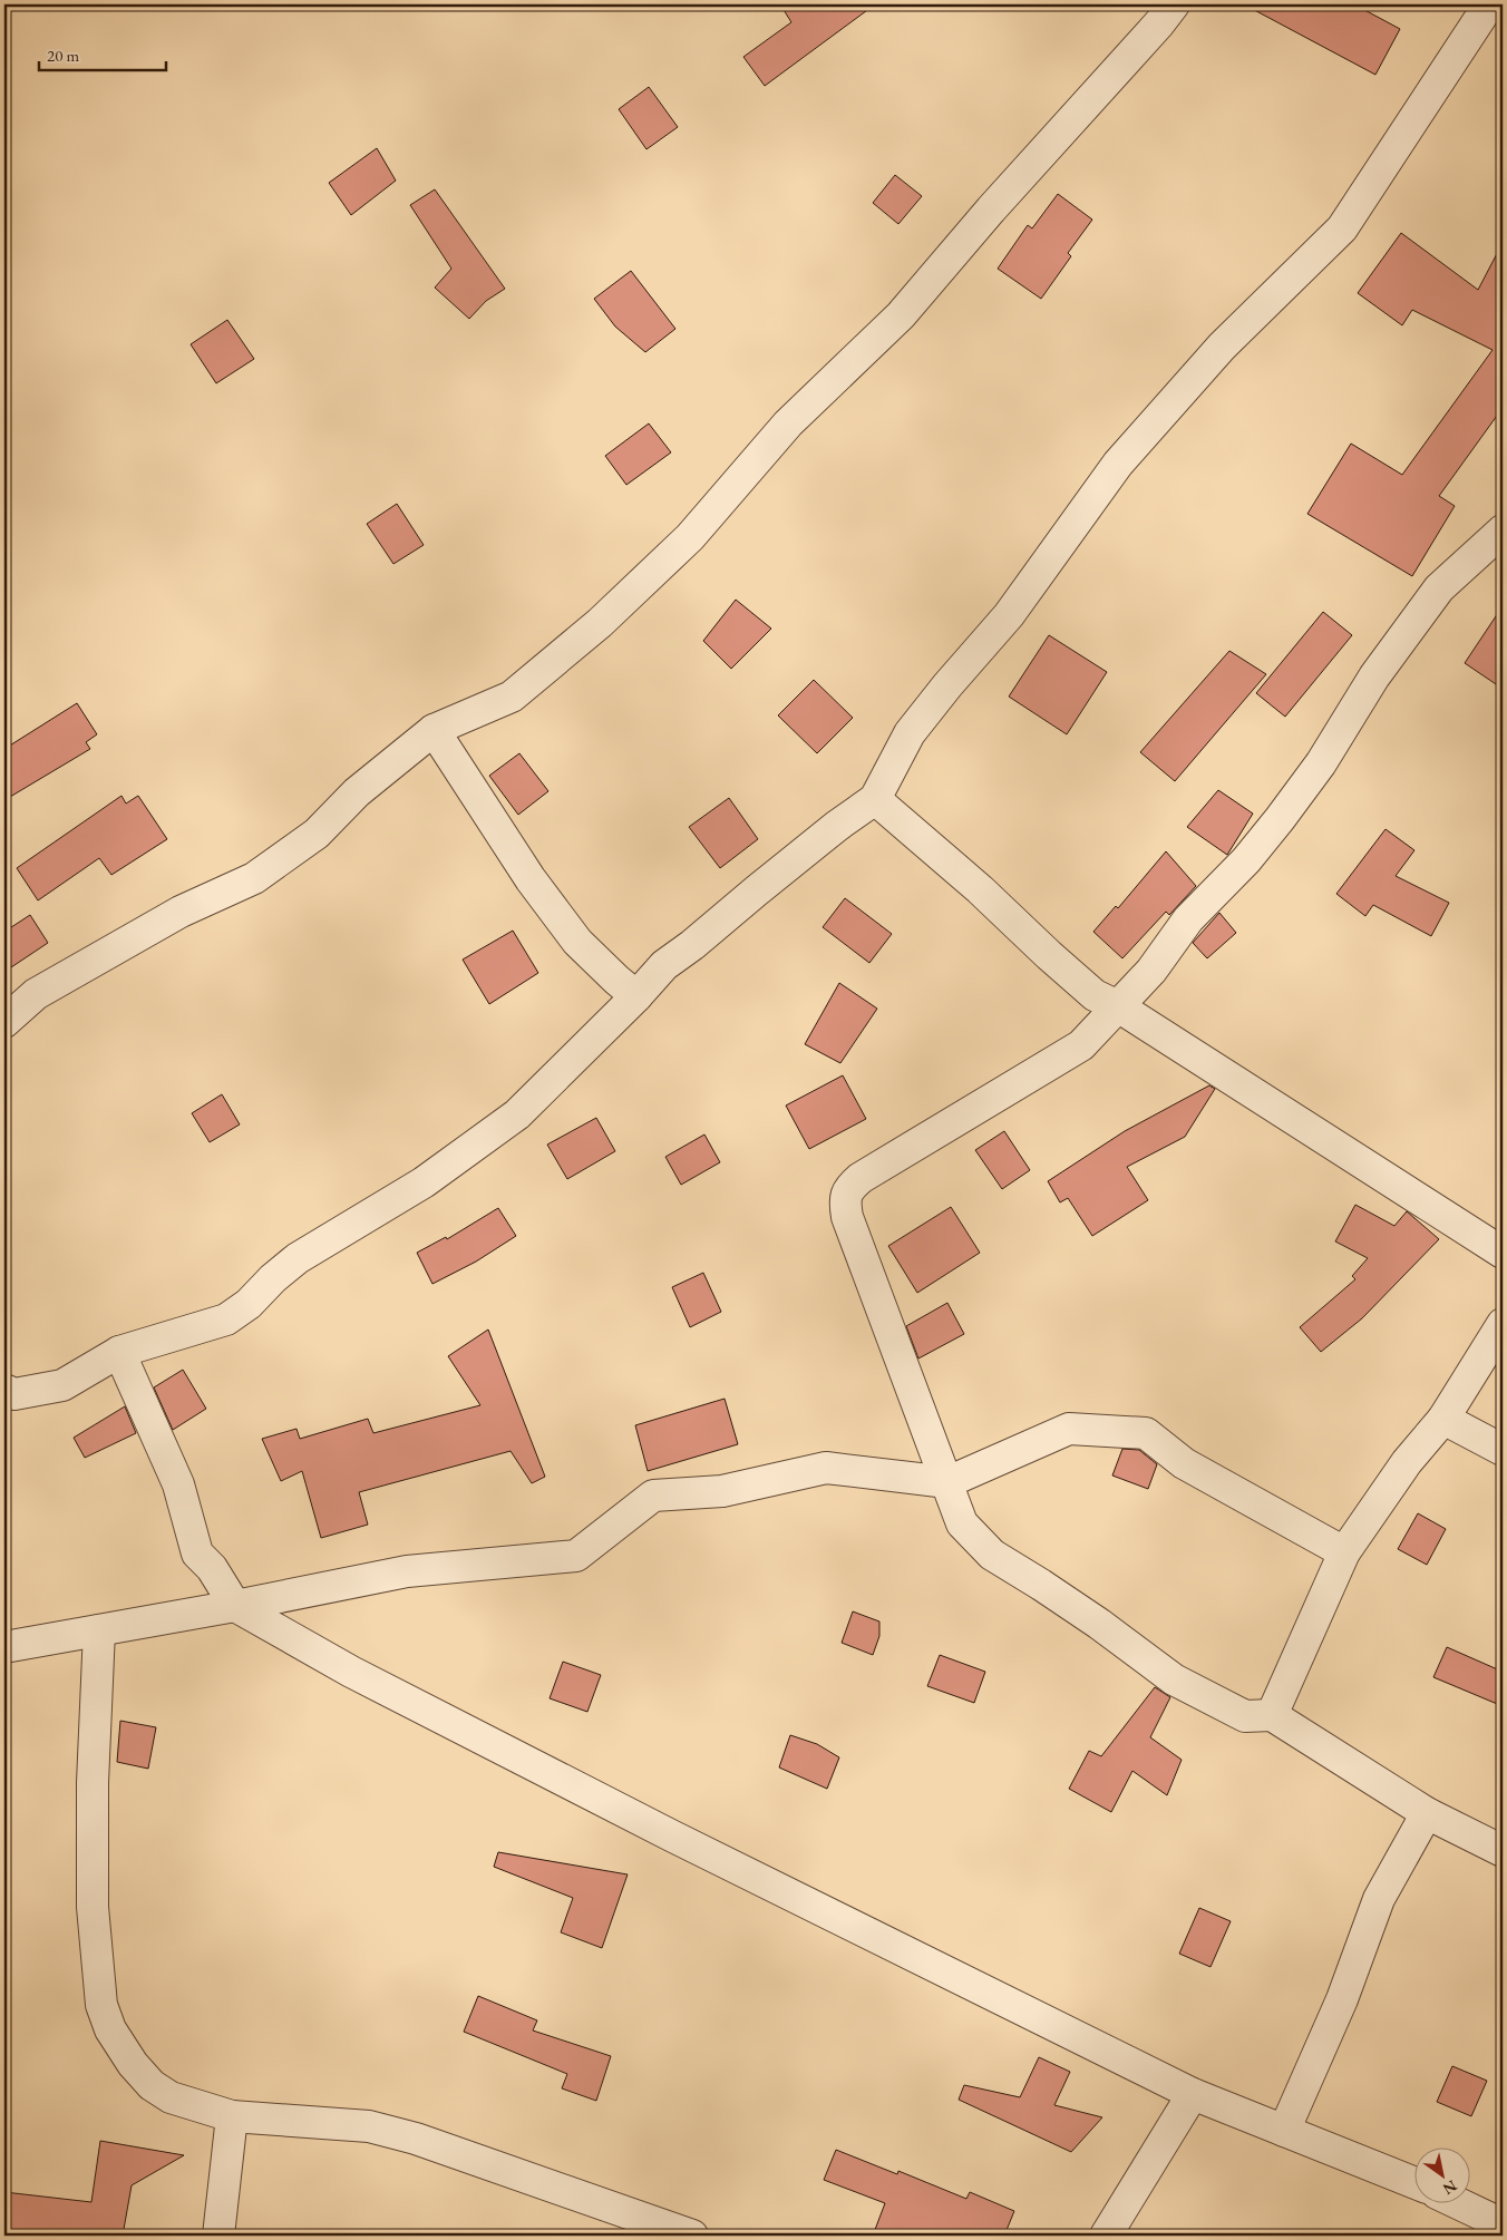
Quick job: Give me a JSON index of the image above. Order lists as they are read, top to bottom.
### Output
{
  "scale_bar": "20 m",
  "north": "bottom right"
}
